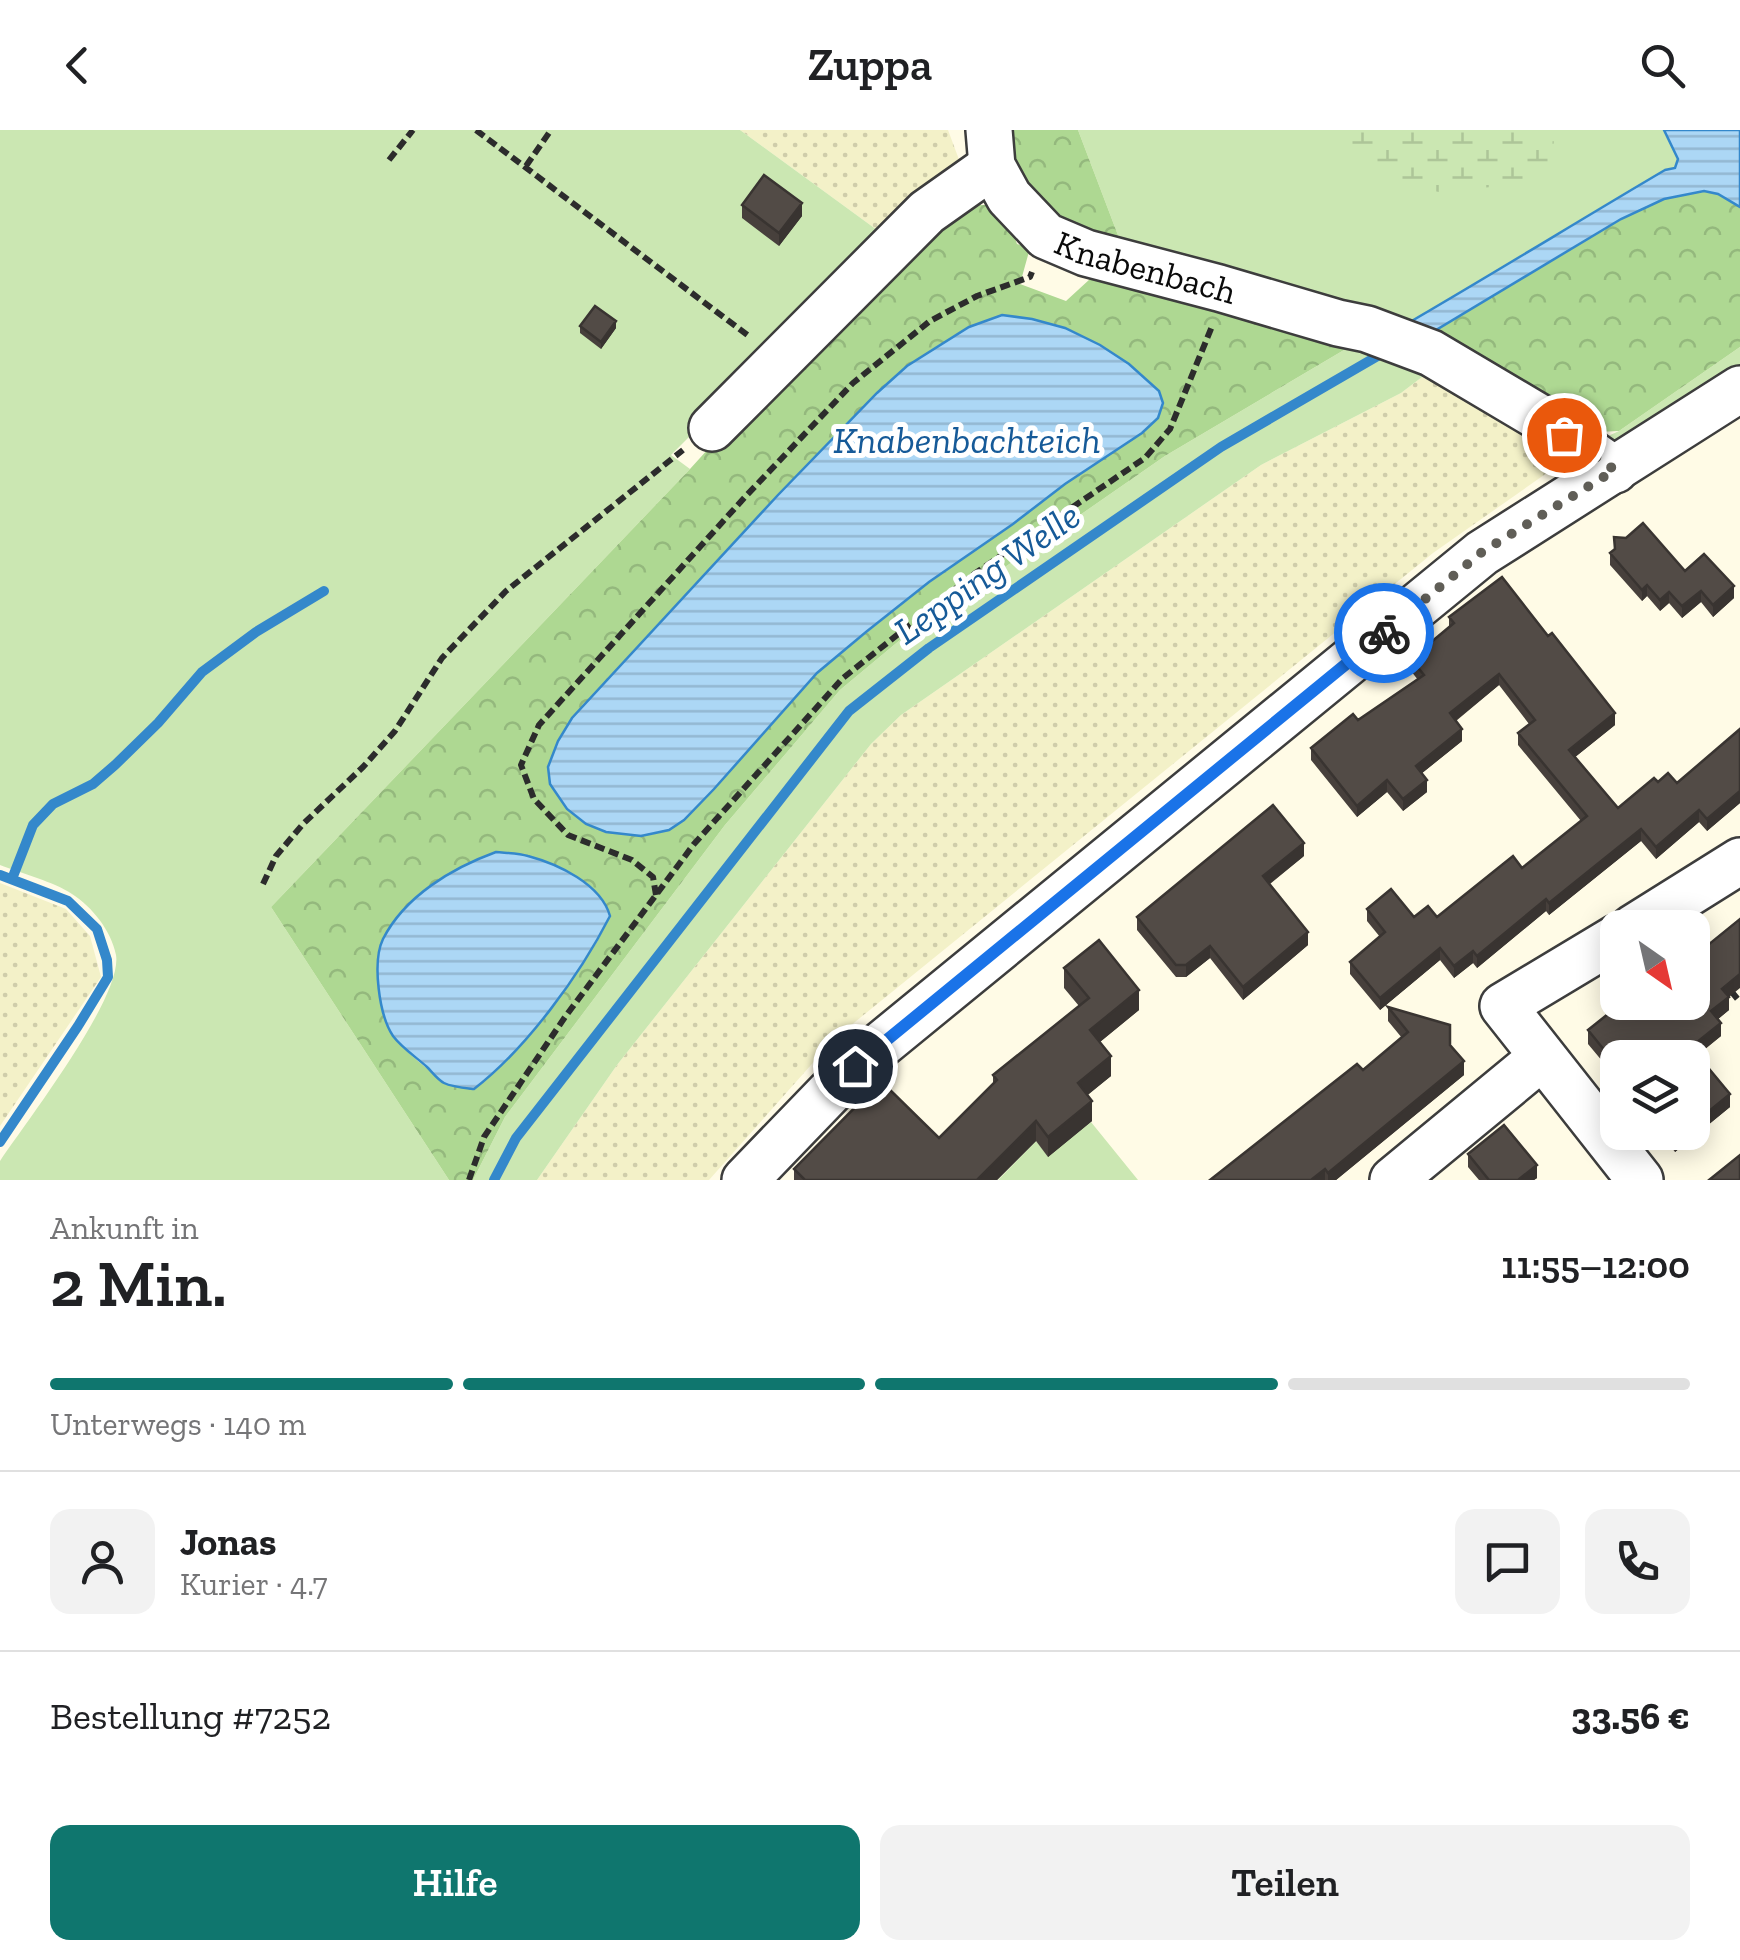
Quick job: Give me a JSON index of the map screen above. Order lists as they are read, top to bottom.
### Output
{
  "streets": {
    "street": ["Knabenbach"]
  },
  "water": ["Knabenbachteich", "Lepping Welle"],
  "north": "bottom right",
  "page": {
    "header": "Zuppa",
    "heading": ["2 Min.", "Ankunft in", "11:55–12:00"],
    "panel": [
      "Jonas",
      "Kurier · 4.7",
      "Bestellung #7252",
      "33.56 €"
    ],
    "bar": "Unterwegs · 140 m",
    "buttons": ["Hilfe", "Teilen"]
  }
}
